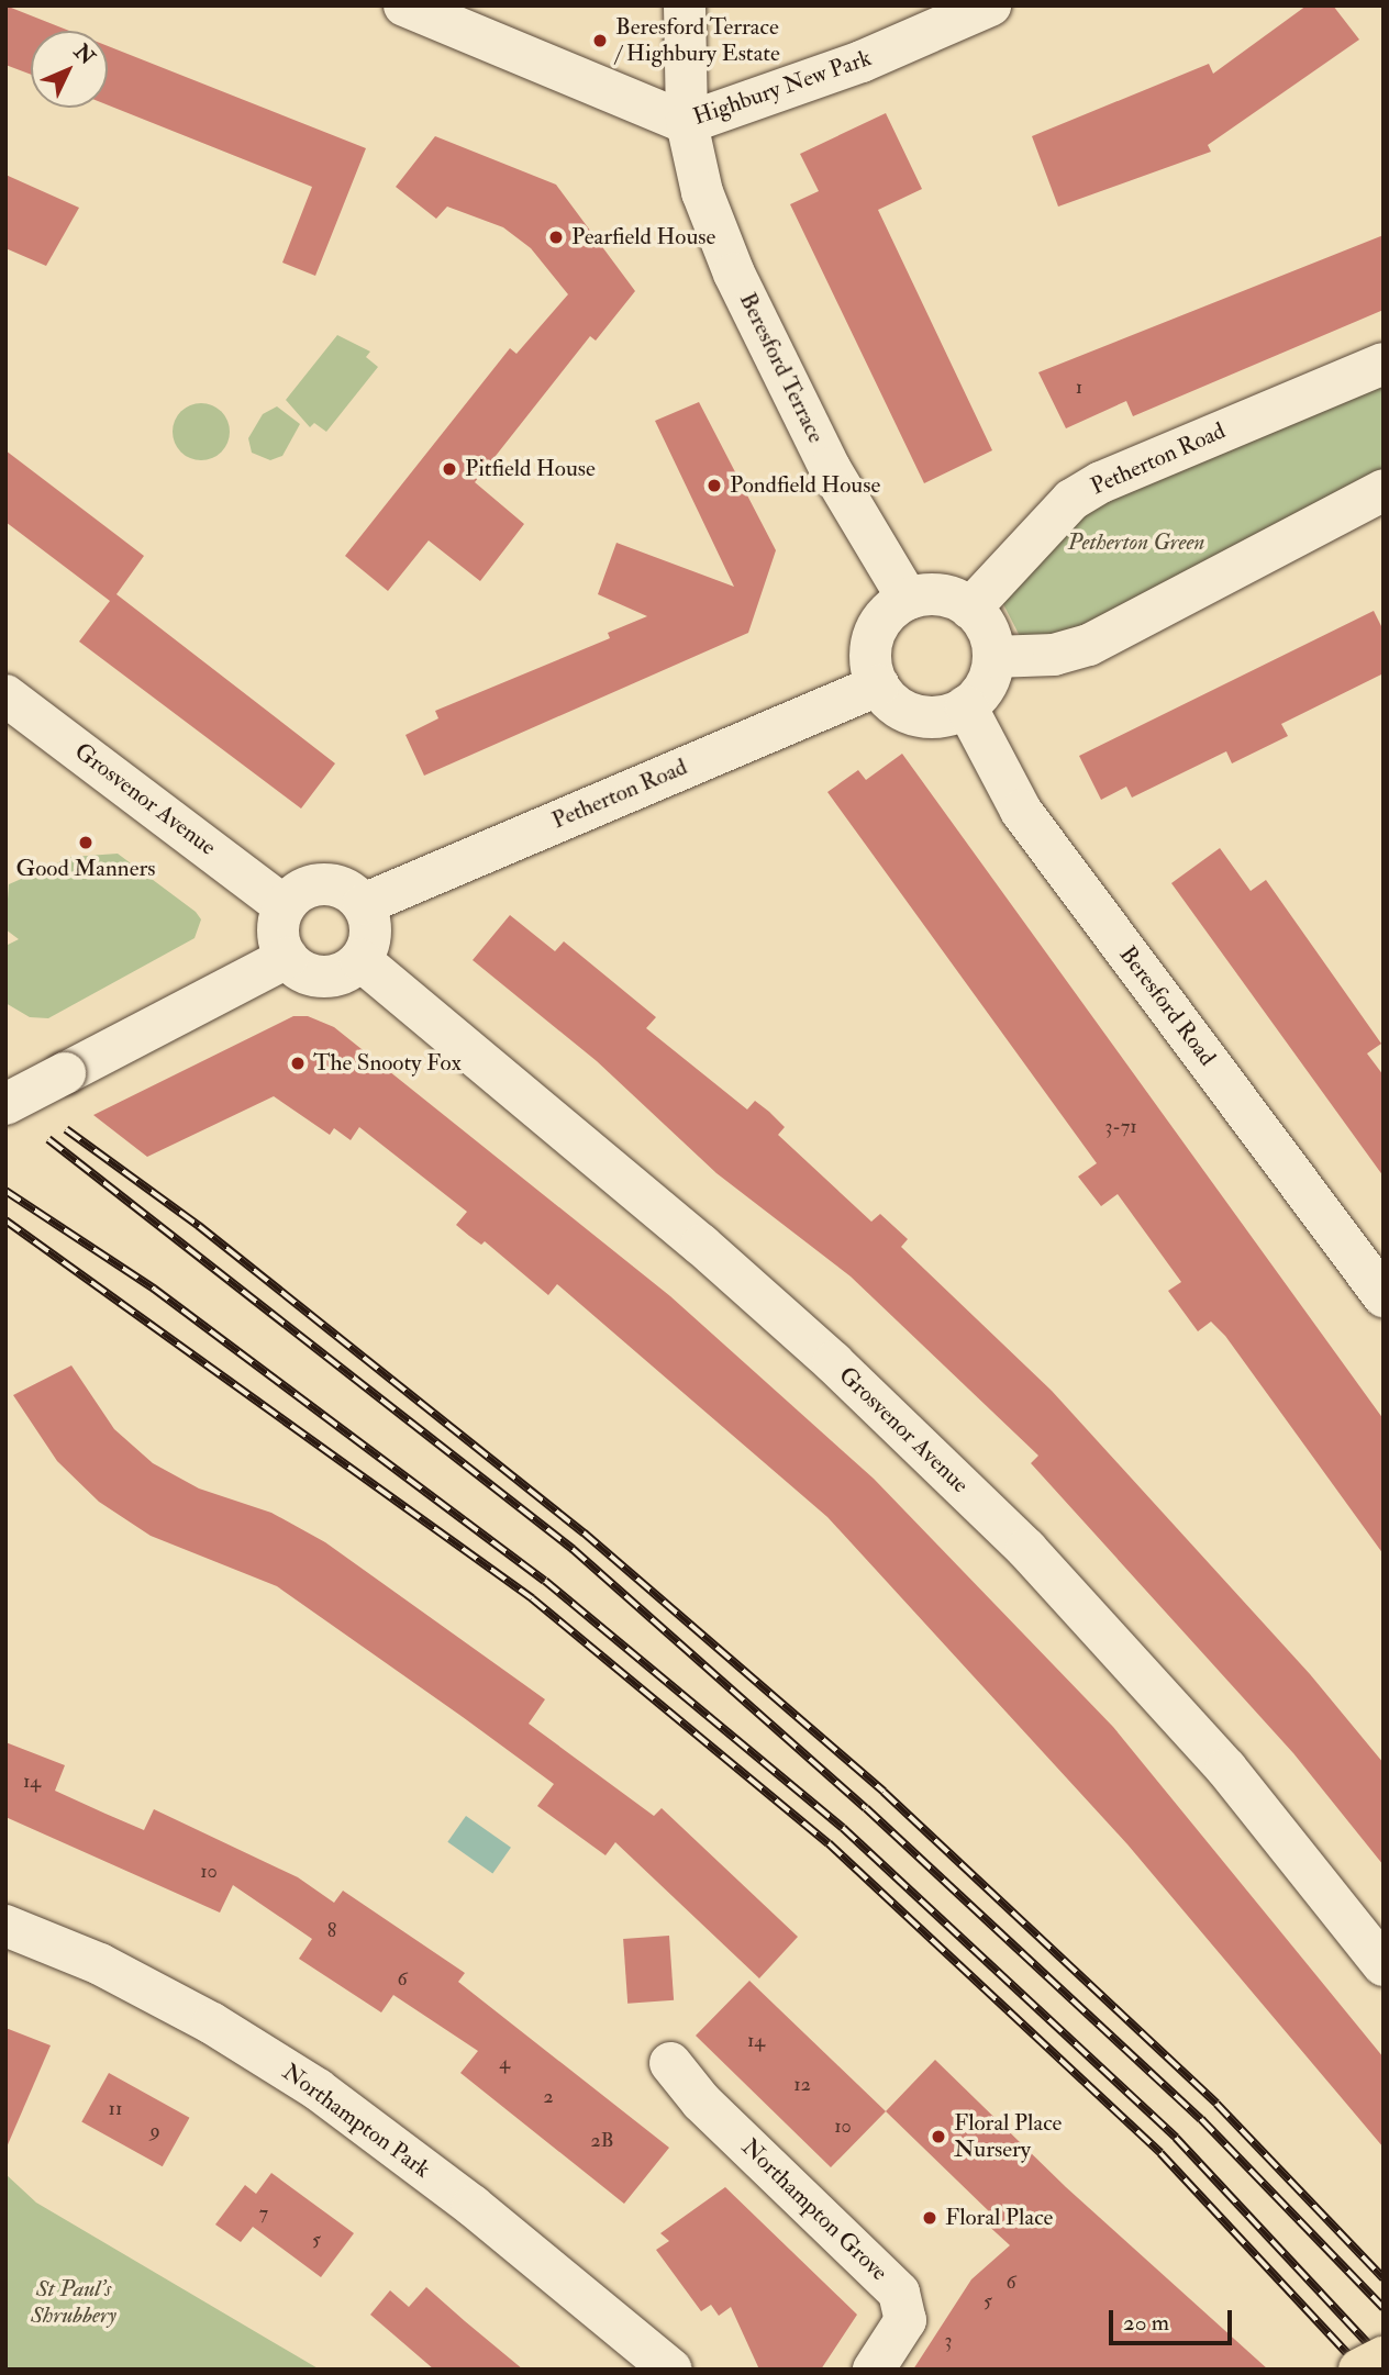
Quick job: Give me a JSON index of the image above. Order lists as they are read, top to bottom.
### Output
{
  "streets": {
    "street": [
      "Highbury New Park",
      "Beresford Terrace",
      "Petherton Road",
      "Grosvenor Avenue",
      "Beresford Road",
      "Northampton Park",
      "Northampton Grove"
    ]
  },
  "crossings": [
    ["Highbury New Park", "Beresford Terrace"],
    ["Beresford Terrace", "Petherton Road"],
    ["Beresford Terrace", "Beresford Road"],
    ["Petherton Road", "Grosvenor Avenue"],
    ["Petherton Road", "Beresford Road"]
  ],
  "parks": ["Petherton Green", "St Paul's Shrubbery"],
  "places": [
    "Beresford Terrace / Highbury Estate",
    "Pearfield House",
    "Pitfield House",
    "Pondfield House",
    "Good Manners",
    "The Snooty Fox",
    "Floral Place Nursery",
    "Floral Place"
  ],
  "house_numbers": [
    "1",
    "3-71",
    "14",
    "10",
    "8",
    "6",
    "14",
    "4",
    "12",
    "2",
    "11",
    "10",
    "9",
    "2B",
    "7",
    "5",
    "6",
    "5",
    "3"
  ],
  "scale_bar": "20 m",
  "north": "top right"
}
